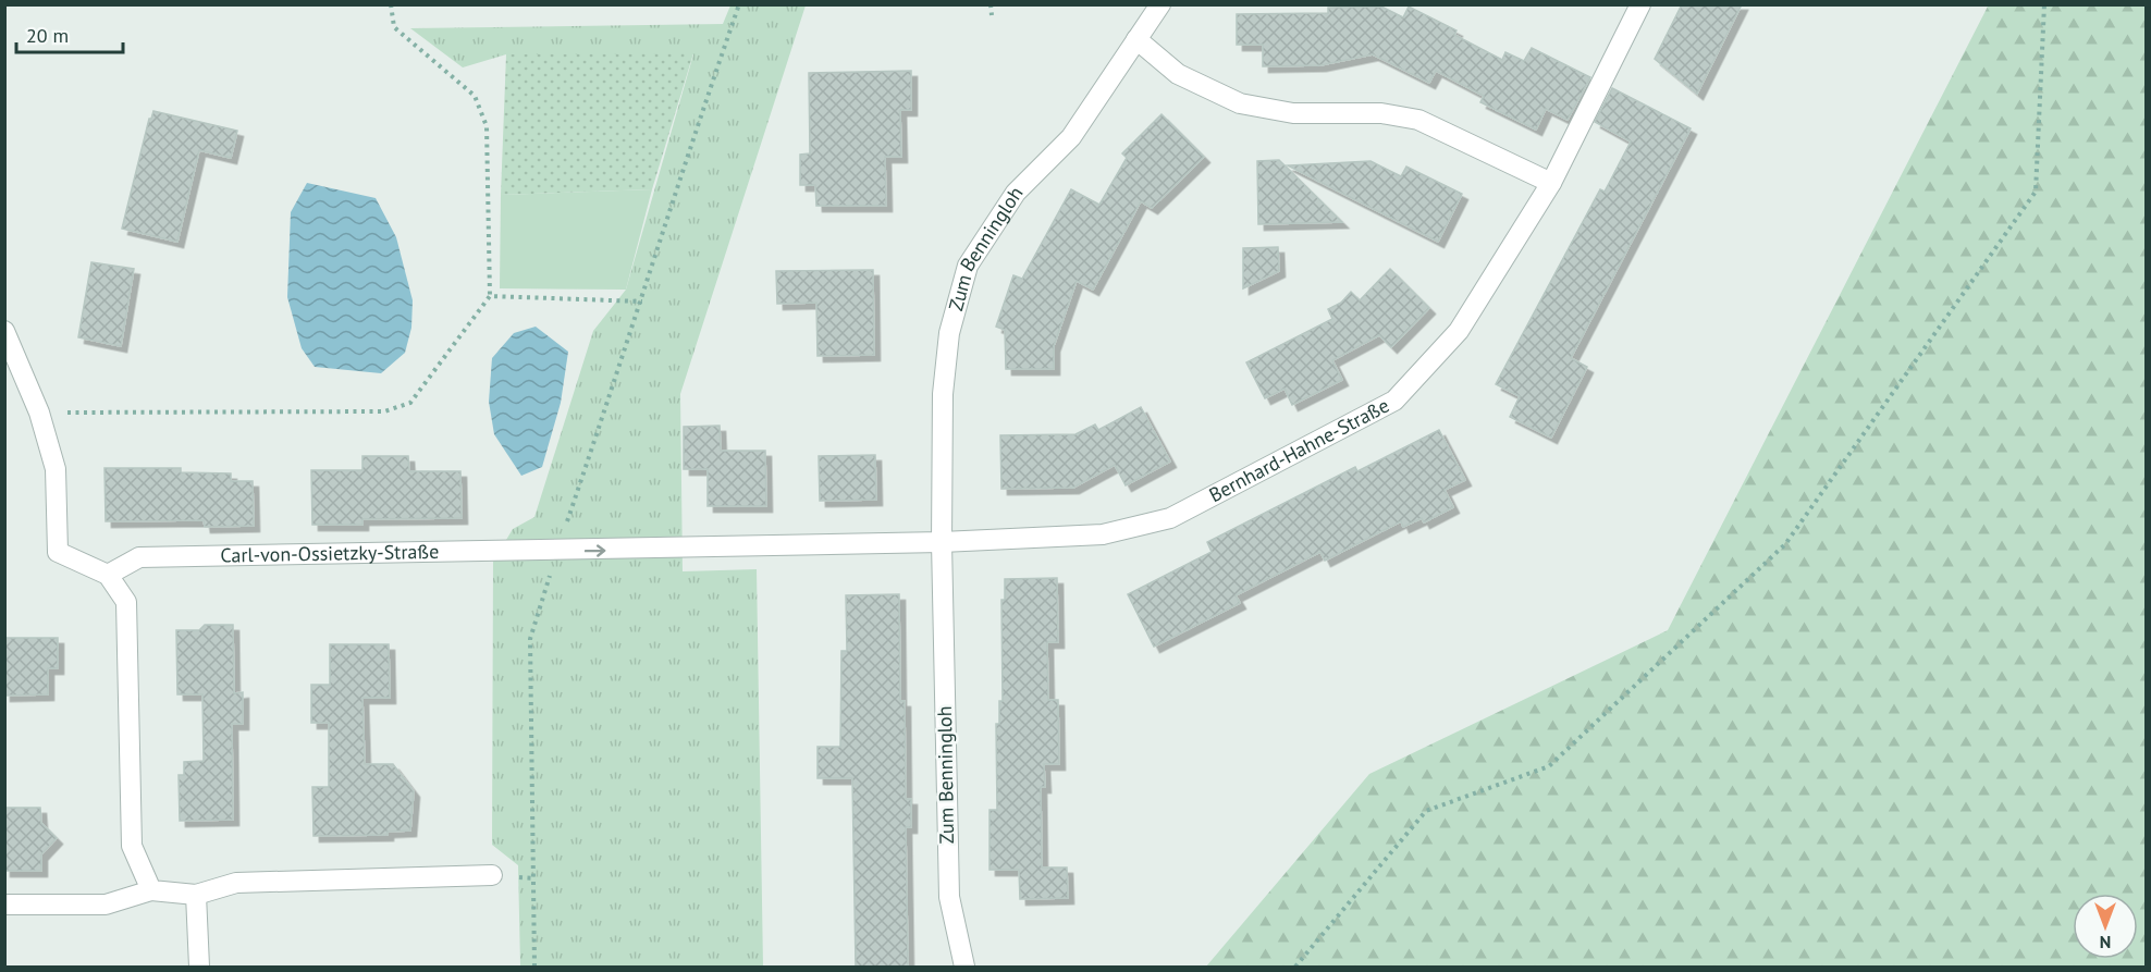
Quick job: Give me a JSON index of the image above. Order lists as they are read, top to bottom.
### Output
{
  "streets": {
    "street": ["Zum Benningloh", "Bernhard-Hahne-Straße", "Carl-von-Ossietzky-Straße"]
  },
  "crossings": [
    ["Zum Benningloh", "Bernhard-Hahne-Straße"],
    ["Zum Benningloh", "Carl-von-Ossietzky-Straße"],
    ["Bernhard-Hahne-Straße", "Carl-von-Ossietzky-Straße"]
  ],
  "one_way": ["Carl-von-Ossietzky-Straße"],
  "scale_bar": "20 m",
  "north": "bottom"
}
